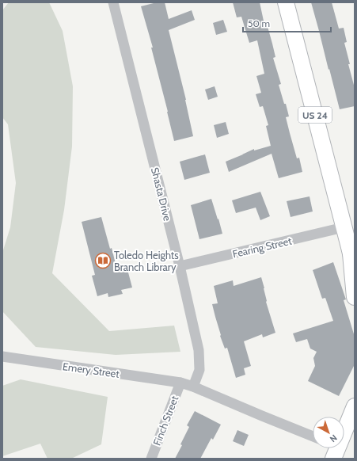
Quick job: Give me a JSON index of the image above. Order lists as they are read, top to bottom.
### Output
{
  "streets": {
    "main road": ["US 24"],
    "street": [
      "Shasta Drive",
      "Fearing Street",
      "Emery Street",
      "Finch Street"
    ]
  },
  "crossings": [
    ["US 24", "Fearing Street"],
    ["Shasta Drive", "Fearing Street"],
    ["Emery Street", "Finch Street"]
  ],
  "places": {
    "library": ["Toledo Heights Branch Library"]
  },
  "scale_bar": "50 m",
  "north": "bottom right"
}
